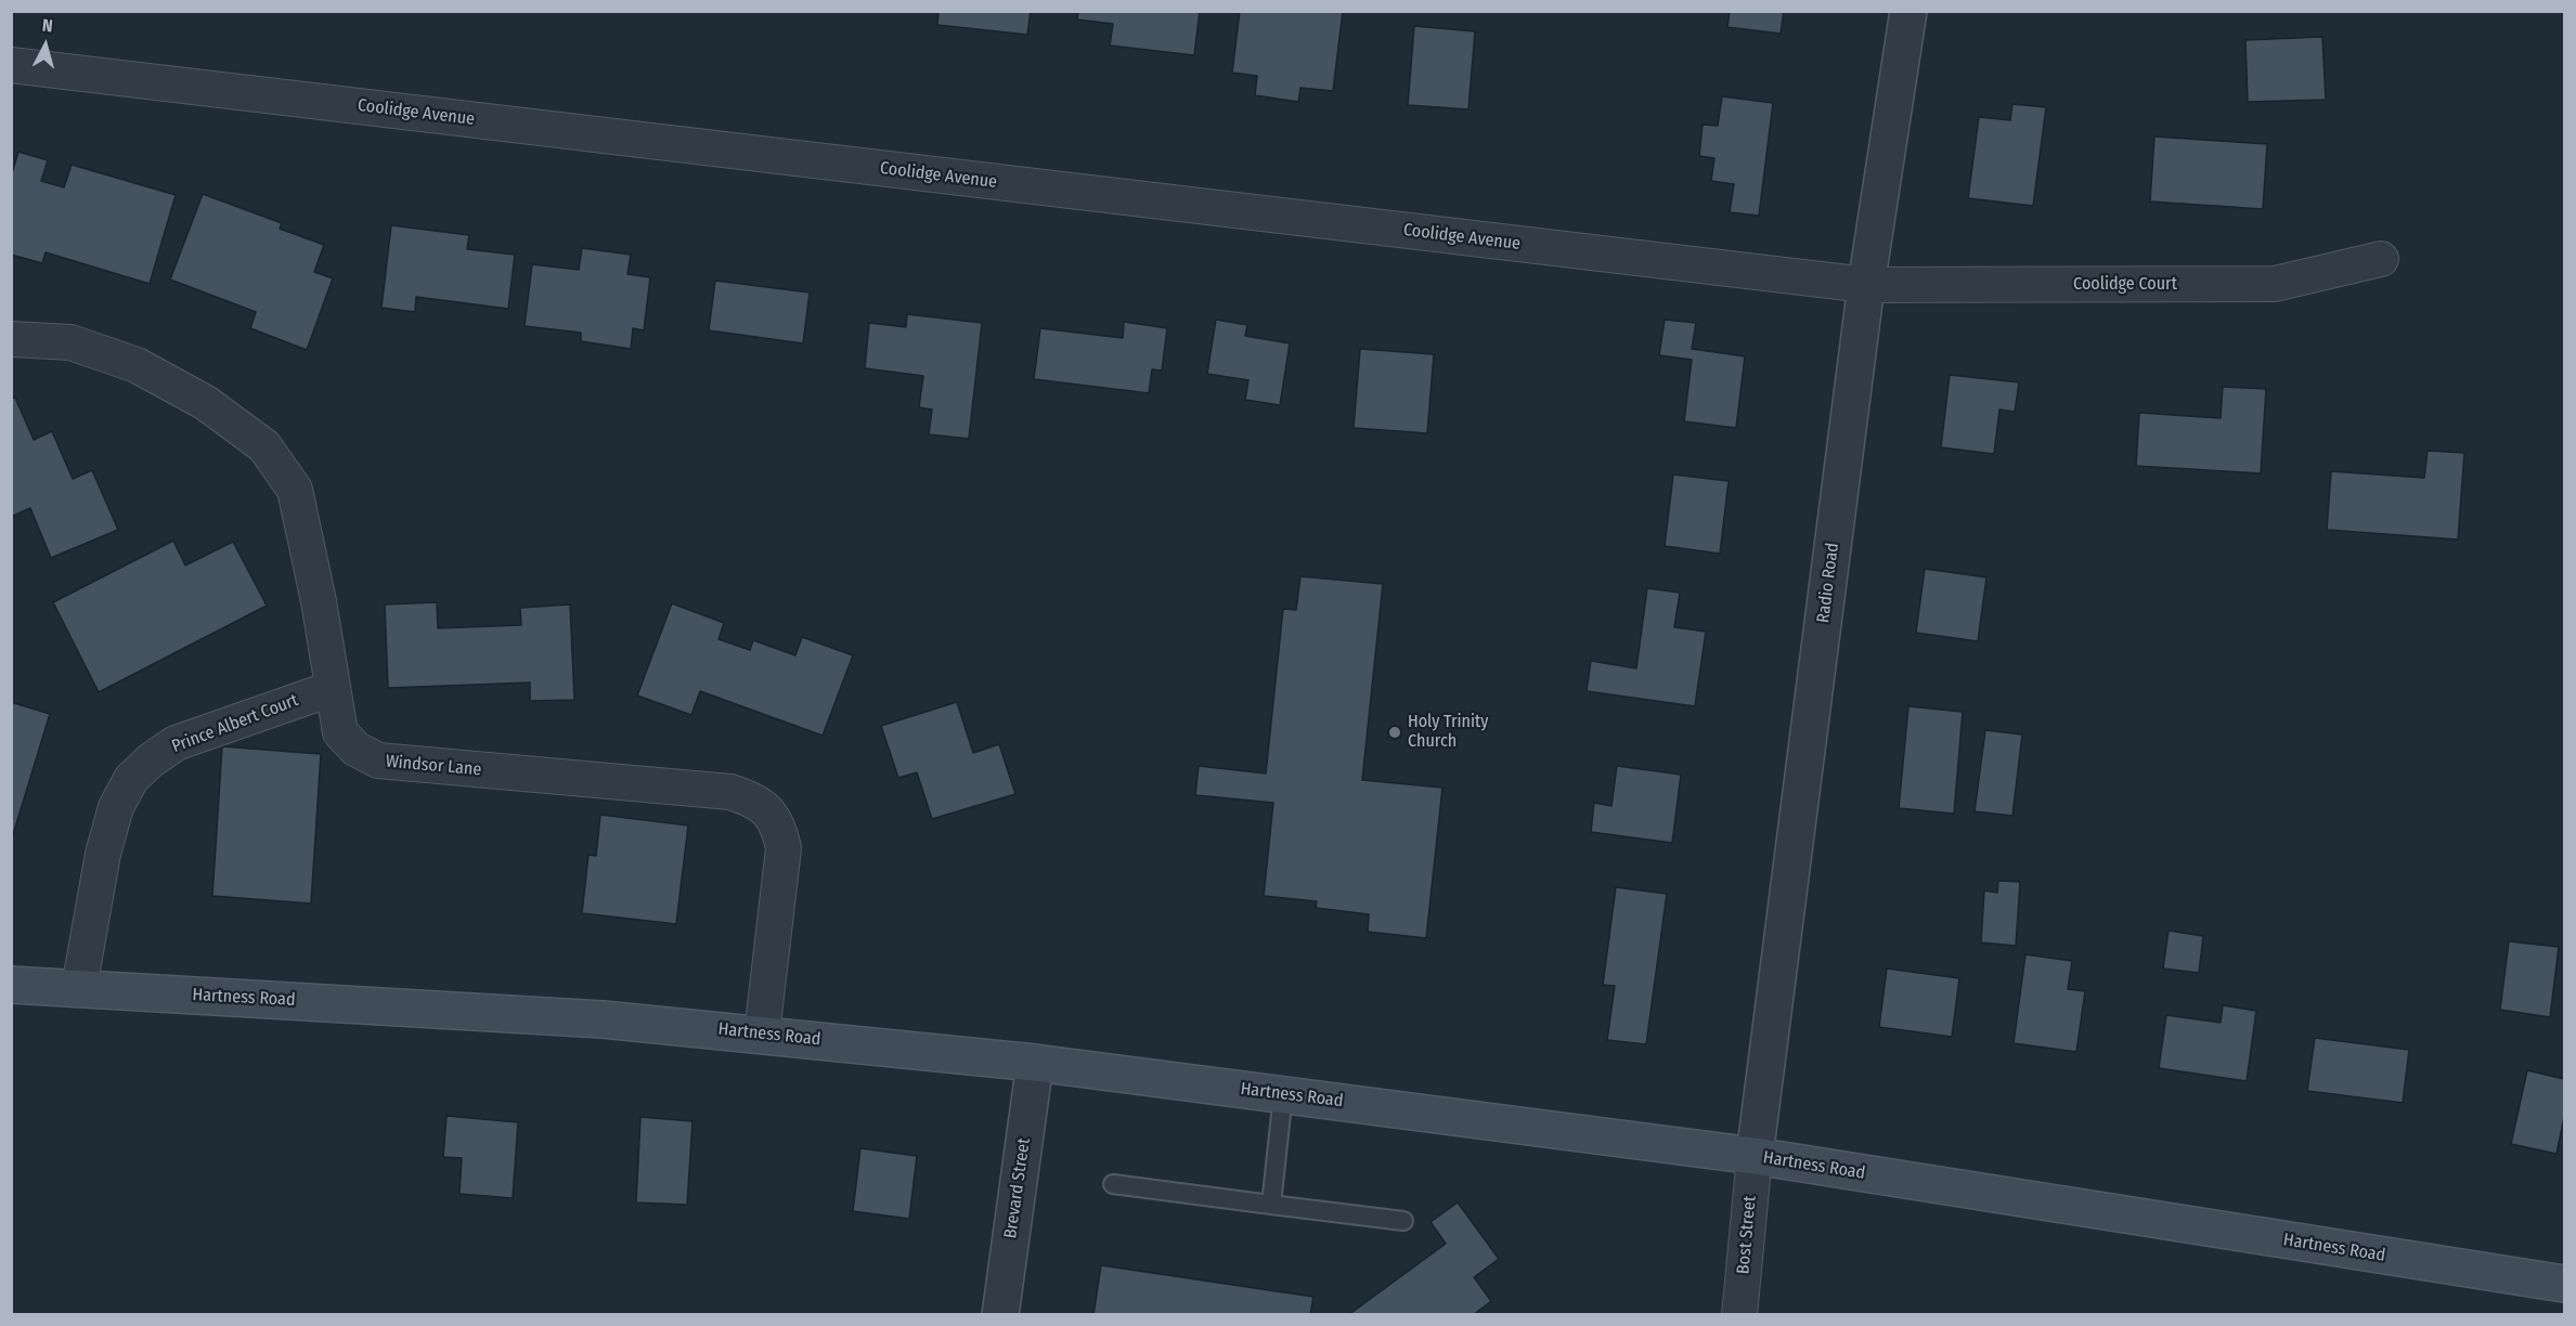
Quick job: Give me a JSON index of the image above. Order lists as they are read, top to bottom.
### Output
{
  "streets": {
    "main road": ["Hartness Road"],
    "street": [
      "Coolidge Avenue",
      "Coolidge Court",
      "Radio Road",
      "Prince Albert Court",
      "Windsor Lane",
      "Brevard Street",
      "Bost Street"
    ]
  },
  "crossings": [
    ["Coolidge Avenue", "Coolidge Court"],
    ["Coolidge Avenue", "Radio Road"],
    ["Coolidge Court", "Radio Road"],
    ["Radio Road", "Hartness Road"],
    ["Radio Road", "Bost Street"],
    ["Prince Albert Court", "Windsor Lane"],
    ["Prince Albert Court", "Hartness Road"],
    ["Windsor Lane", "Hartness Road"],
    ["Hartness Road", "Brevard Street"],
    ["Hartness Road", "Bost Street"]
  ],
  "places": ["Holy Trinity Church"],
  "north": "top"
}
